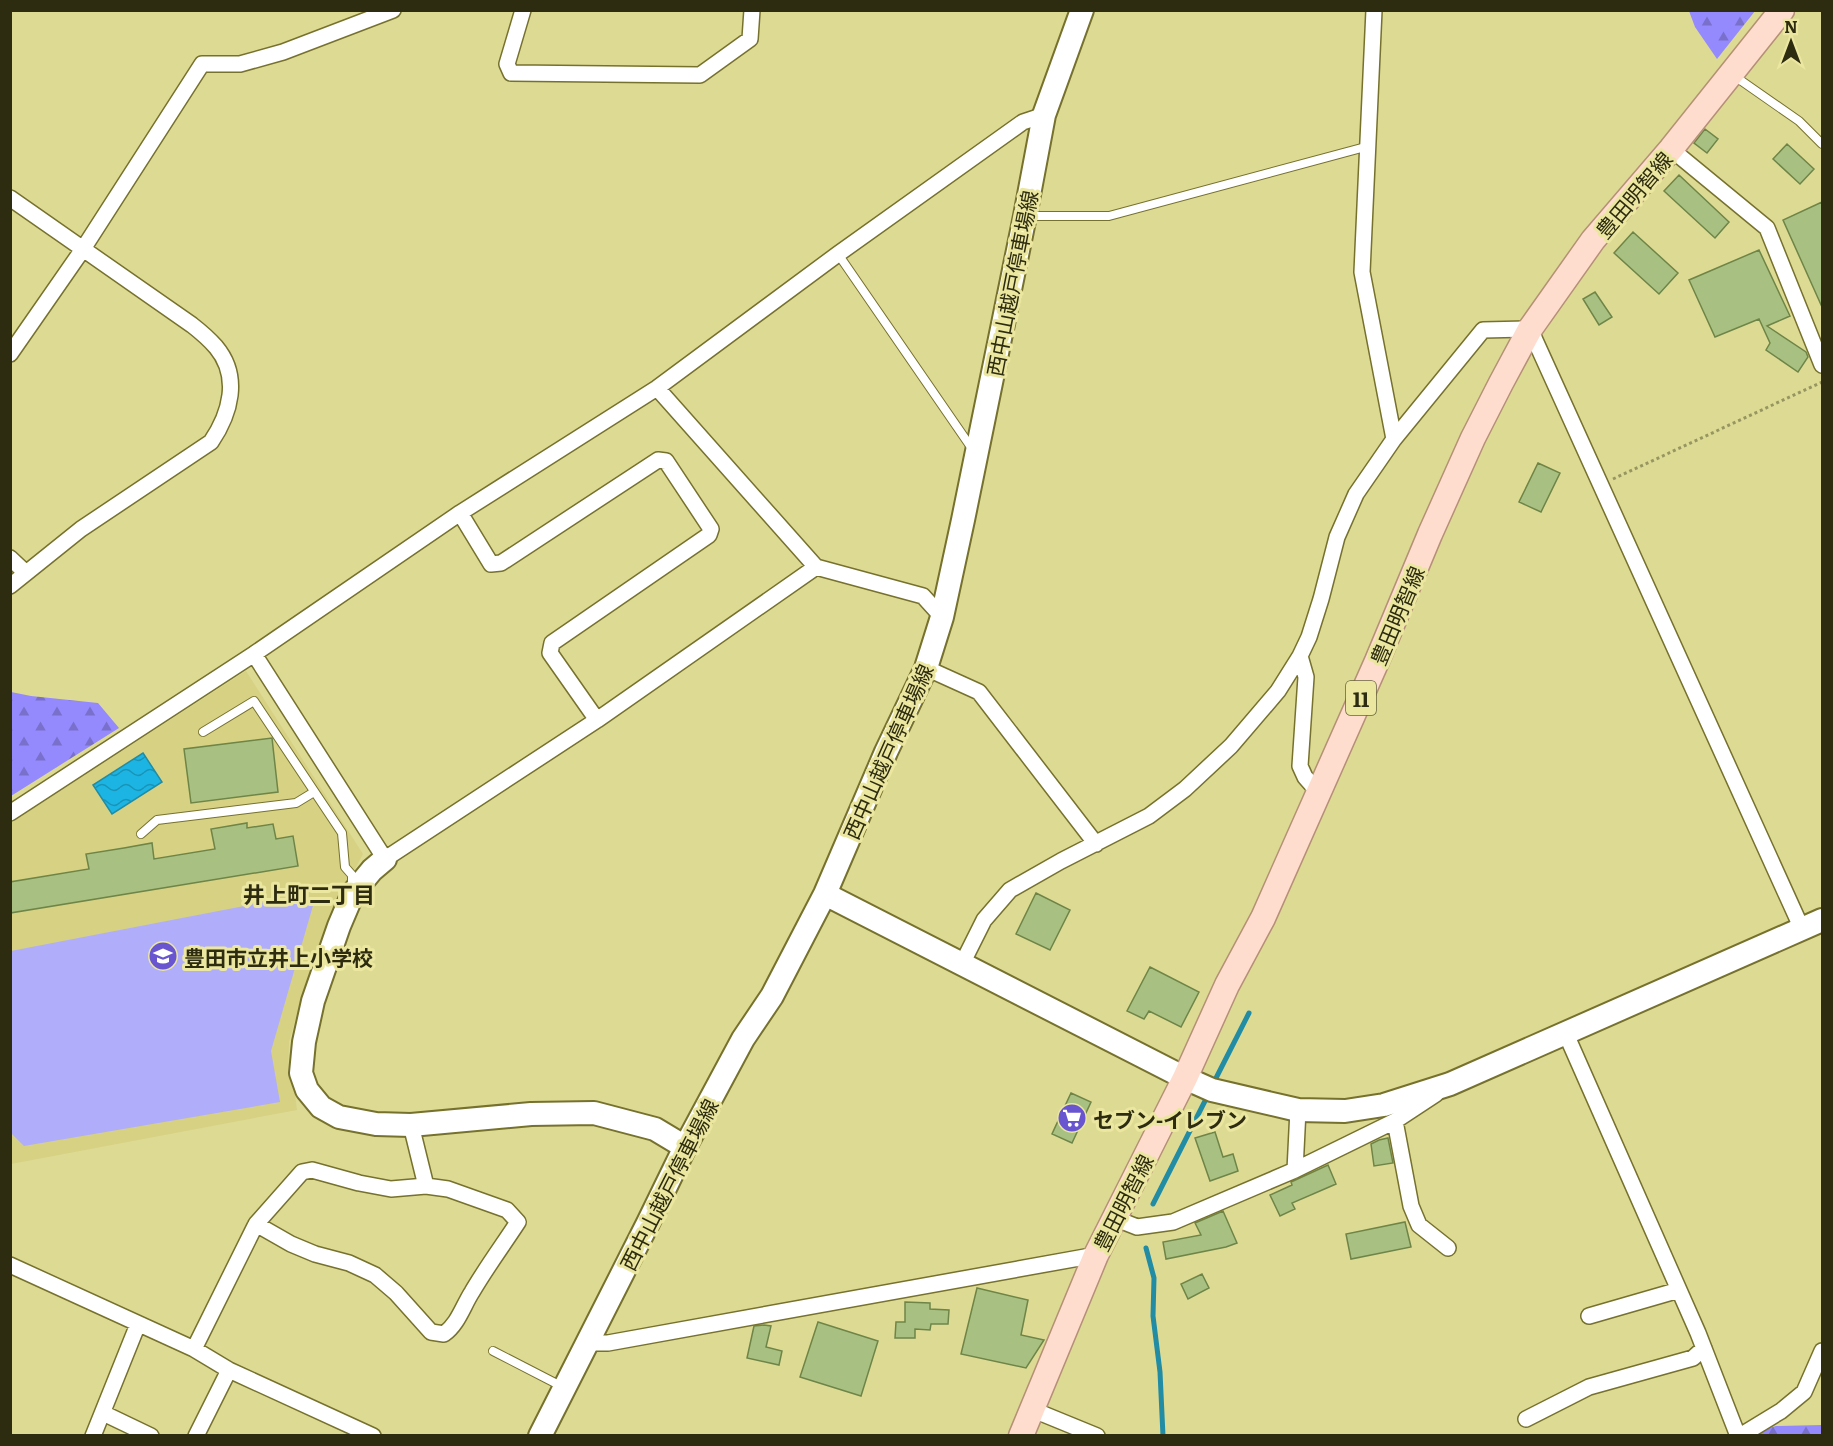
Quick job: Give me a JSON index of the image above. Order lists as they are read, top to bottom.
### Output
{
  "streets": {
    "main road": ["豊田明智線", "11"],
    "street": ["西中山越戸停車場線"]
  },
  "districts": ["井上町二丁目"],
  "places": {
    "school or university": ["豊田市立井上小学校"],
    "supermarket": ["セブン-イレブン"]
  },
  "north": "top"
}
